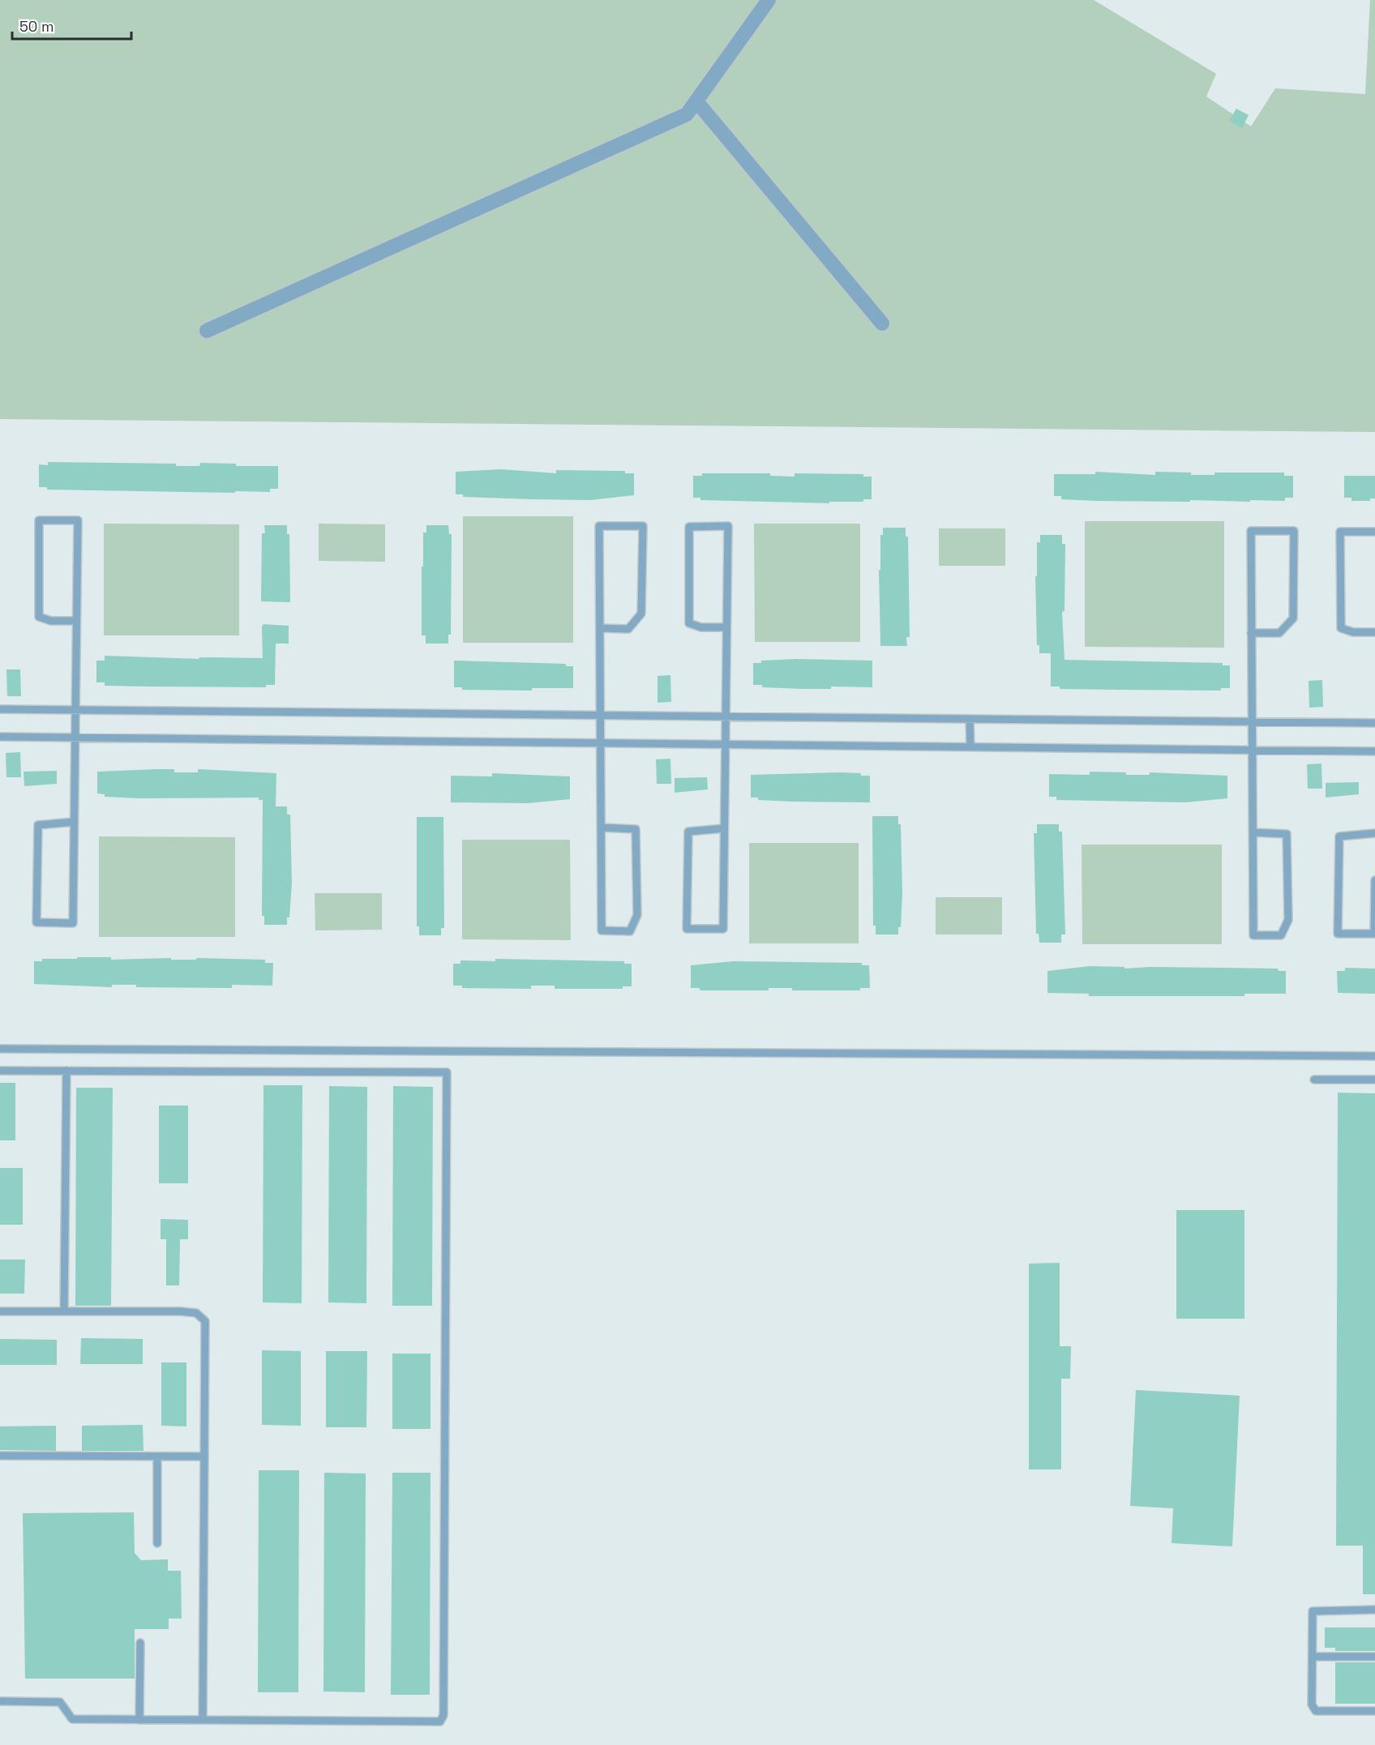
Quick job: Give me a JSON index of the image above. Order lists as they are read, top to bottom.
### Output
{
  "scale_bar": "50 m"
}
